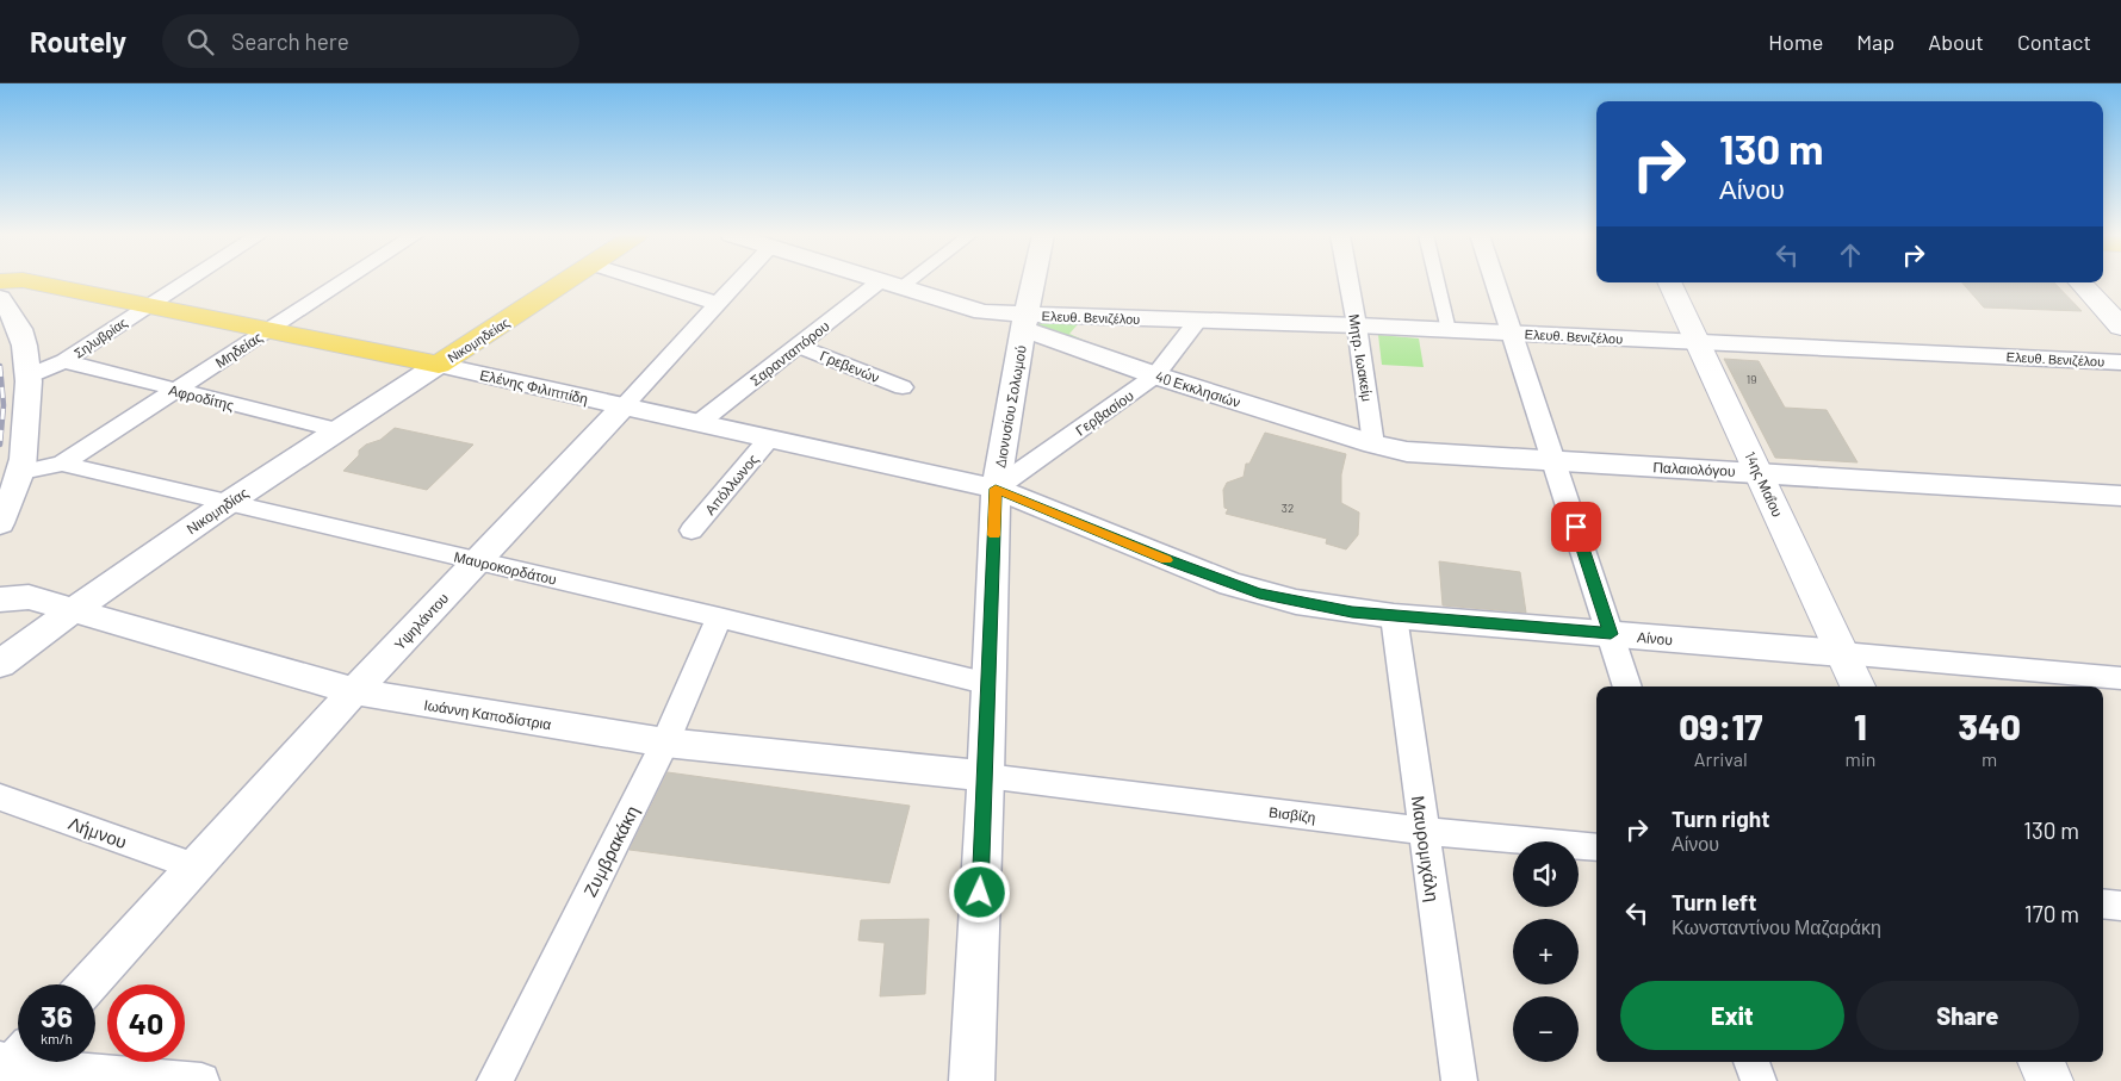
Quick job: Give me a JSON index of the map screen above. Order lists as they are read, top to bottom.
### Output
{
  "streets": {
    "main road": ["Νικομηδείας", "Ελένης Φιλιππίδη", "14ης Μαΐου"],
    "street": [
      "Ελευθ. Βενιζέλου",
      "Σηλυβρίας",
      "Μηδείας",
      "Σαρανταπόρου",
      "Μητρ. Ιωακείμ",
      "Γρεβενών",
      "40 Εκκλησιών",
      "Αφροδίτης",
      "Διονυσίου Σολωμού",
      "Γερβασίου",
      "Παλαιολόγου",
      "Απόλλωνος",
      "Νικομηδίας",
      "Μαυροκορδάτου",
      "Υψηλάντου",
      "Αίνου",
      "Ιωάννη Καποδίστρια",
      "Βισβίζη",
      "Λήμνου",
      "Μαυρομιχάλη",
      "Ζυμβρακάκη"
    ]
  },
  "crossings": [
    ["Ελευθ. Βενιζέλου", "Μητρ. Ιωακείμ"],
    ["Ελευθ. Βενιζέλου", "40 Εκκλησιών"],
    ["Ελευθ. Βενιζέλου", "Διονυσίου Σολωμού"],
    ["Ελευθ. Βενιζέλου", "Γερβασίου"],
    ["Ελευθ. Βενιζέλου", "14ης Μαΐου"],
    ["Σηλυβρίας", "Ελένης Φιλιππίδη"],
    ["Σηλυβρίας", "Αφροδίτης"],
    ["Νικομηδείας", "Ελένης Φιλιππίδη"],
    ["Νικομηδείας", "Νικομηδίας"],
    ["Μηδείας", "Ελένης Φιλιππίδη"],
    ["Μηδείας", "Αφροδίτης"],
    ["Μηδείας", "Μαυροκορδάτου"],
    ["Σαρανταπόρου", "Γρεβενών"],
    ["Σαρανταπόρου", "Ελένης Φιλιππίδη"],
    ["Σαρανταπόρου", "40 Εκκλησιών"],
    ["Μητρ. Ιωακείμ", "40 Εκκλησιών"],
    ["Μητρ. Ιωακείμ", "Παλαιολόγου"],
    ["Ελένης Φιλιππίδη", "Διονυσίου Σολωμού"],
    ["Ελένης Φιλιππίδη", "Γερβασίου"],
    ["Ελένης Φιλιππίδη", "Απόλλωνος"],
    ["Ελένης Φιλιππίδη", "Νικομηδίας"],
    ["Ελένης Φιλιππίδη", "Υψηλάντου"],
    ["Ελένης Φιλιππίδη", "Αίνου"],
    ["40 Εκκλησιών", "Διονυσίου Σολωμού"],
    ["40 Εκκλησιών", "Γερβασίου"],
    ["40 Εκκλησιών", "Παλαιολόγου"],
    ["Αφροδίτης", "Νικομηδίας"],
    ["Διονυσίου Σολωμού", "Γερβασίου"],
    ["Διονυσίου Σολωμού", "Μαυροκορδάτου"],
    ["Διονυσίου Σολωμού", "Αίνου"],
    ["Διονυσίου Σολωμού", "Ιωάννη Καποδίστρια"],
    ["Διονυσίου Σολωμού", "Βισβίζη"],
    ["Γερβασίου", "Αίνου"],
    ["Παλαιολόγου", "14ης Μαΐου"],
    ["14ης Μαΐου", "Αίνου"],
    ["Νικομηδίας", "Μαυροκορδάτου"],
    ["Νικομηδίας", "Ιωάννη Καποδίστρια"],
    ["Μαυροκορδάτου", "Υψηλάντου"],
    ["Μαυροκορδάτου", "Ζυμβρακάκη"],
    ["Υψηλάντου", "Ιωάννη Καποδίστρια"],
    ["Υψηλάντου", "Λήμνου"],
    ["Αίνου", "Μαυρομιχάλη"],
    ["Ιωάννη Καποδίστρια", "Βισβίζη"],
    ["Ιωάννη Καποδίστρια", "Ζυμβρακάκη"],
    ["Βισβίζη", "Μαυρομιχάλη"]
  ],
  "house_numbers": ["19", "32"],
  "page": {
    "header": "Routely",
    "search": "Search here",
    "nav": [
      "Home",
      "Map",
      "About",
      "Contact"
    ],
    "turn": ["130 m", "Αίνου"],
    "eta": [
      "09:17",
      "Arrival",
      "1",
      "min",
      "340",
      "m"
    ],
    "list": [
      {
        "name": "Turn right",
        "note": "Αίνου",
        "value": "130 m"
      },
      {
        "name": "Turn left",
        "note": "Κωνσταντίνου Μαζαράκη",
        "value": "170 m"
      }
    ],
    "map_buttons": ["+", "−"],
    "buttons": ["Exit", "Share"],
    "speed": "36 km/h",
    "limit": "40"
  }
}
